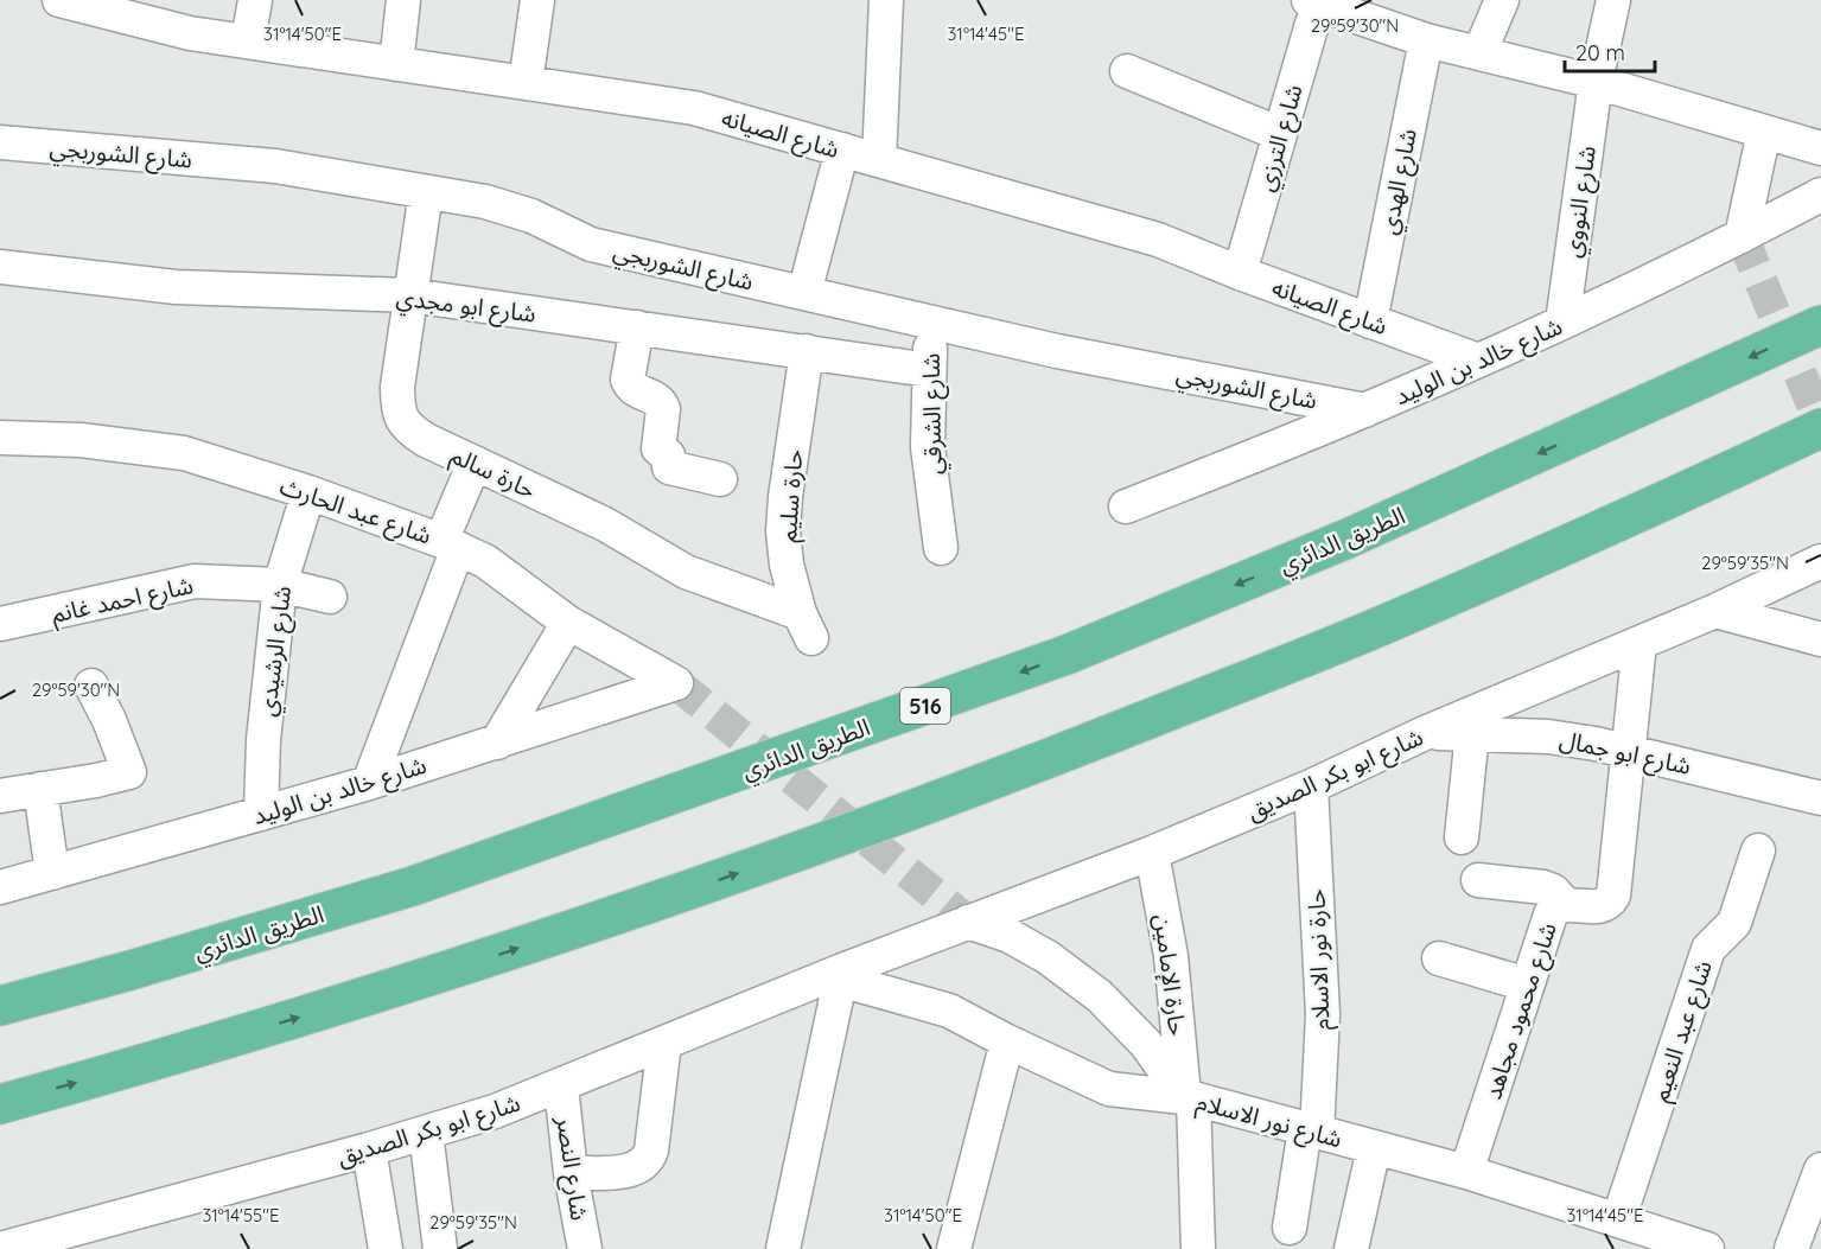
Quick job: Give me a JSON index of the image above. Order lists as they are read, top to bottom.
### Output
{
  "streets": {
    "highway": ["الطريق الدائري", "516"],
    "street": [
      "شارع الصيانه",
      "شارع الترزي",
      "شارع الشوربجي",
      "شارع الهدي",
      "شارع النووي",
      "شارع ابو مجدي",
      "شارع خالد بن الوليد",
      "شارع الشرقي",
      "حارة سالم",
      "حارة سليم",
      "شارع عبد الحارث",
      "شارع احمد غانم",
      "شارع الرشيدي",
      "شارع ابو جمال",
      "شارع ابو بكر الصديق",
      "حارة نور الاسلام",
      "حارة الإمامين",
      "شارع محمود مجاهد",
      "شارع عبد النعيم",
      "شارع نور الاسلام",
      "شارع النصر"
    ]
  },
  "crossings": [
    ["شارع الصيانه", "شارع الترزي"],
    ["شارع الصيانه", "شارع الهدي"],
    ["شارع الصيانه", "شارع خالد بن الوليد"],
    ["شارع الشوربجي", "شارع خالد بن الوليد"],
    ["شارع الشوربجي", "شارع الشرقي"],
    ["شارع الشوربجي", "حارة سالم"],
    ["شارع النووي", "شارع خالد بن الوليد"],
    ["شارع ابو مجدي", "شارع الشرقي"],
    ["شارع ابو مجدي", "حارة سالم"],
    ["شارع ابو مجدي", "حارة سليم"],
    ["شارع خالد بن الوليد", "شارع عبد الحارث"],
    ["شارع خالد بن الوليد", "شارع الرشيدي"],
    ["حارة سالم", "حارة سليم"],
    ["شارع عبد الحارث", "شارع الرشيدي"],
    ["شارع احمد غانم", "شارع الرشيدي"],
    ["شارع ابو جمال", "شارع ابو بكر الصديق"],
    ["شارع ابو جمال", "شارع محمود مجاهد"],
    ["شارع ابو بكر الصديق", "حارة نور الاسلام"],
    ["شارع ابو بكر الصديق", "حارة الإمامين"],
    ["شارع ابو بكر الصديق", "شارع محمود مجاهد"],
    ["شارع ابو بكر الصديق", "شارع نور الاسلام"],
    ["شارع ابو بكر الصديق", "شارع النصر"],
    ["حارة نور الاسلام", "شارع نور الاسلام"],
    ["حارة الإمامين", "شارع نور الاسلام"],
    ["شارع محمود مجاهد", "شارع نور الاسلام"],
    ["شارع عبد النعيم", "شارع نور الاسلام"]
  ],
  "scale_bar": "20 m",
  "coordinates": [
    "29°59'30\"N",
    "31°14'50\"E",
    "31°14'45\"E",
    "29°59'35\"N",
    "31°14'55\"E"
  ]
}
